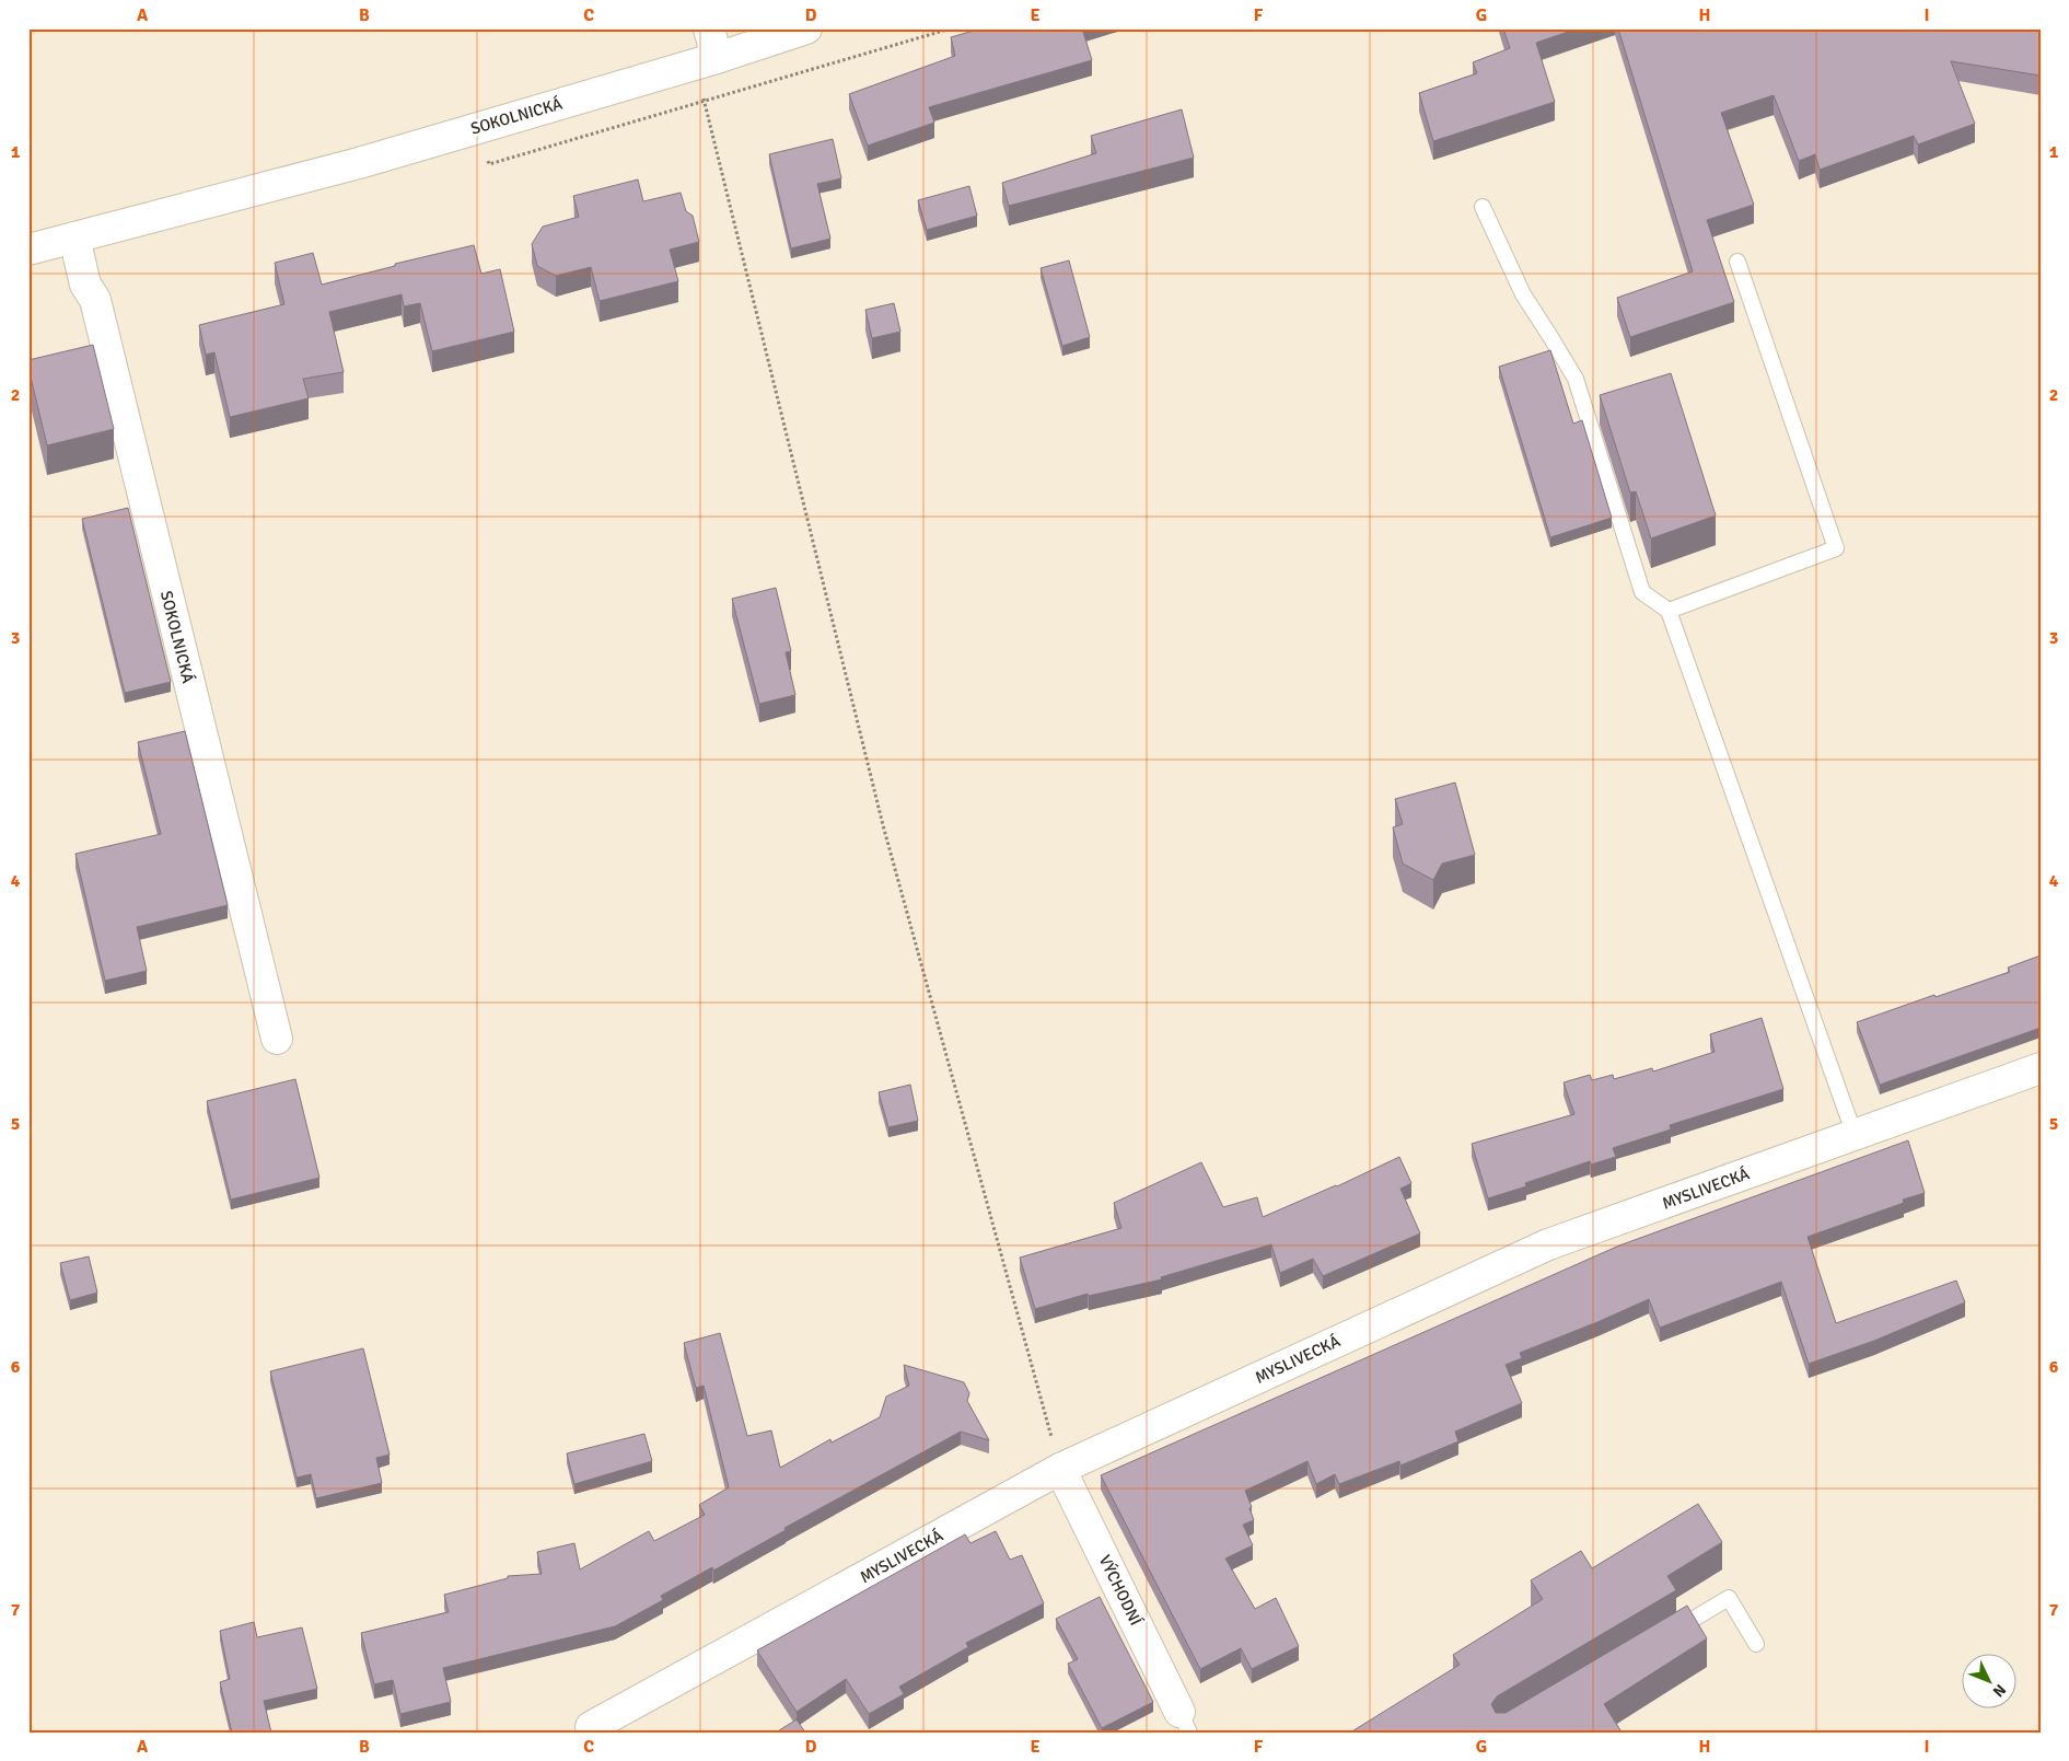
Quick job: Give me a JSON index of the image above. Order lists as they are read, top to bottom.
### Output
{
  "streets": {
    "street": ["SOKOLNICKÁ", "MYSLIVECKÁ", "VÝCHODNÍ"]
  },
  "crossings": [
    ["MYSLIVECKÁ", "VÝCHODNÍ"]
  ],
  "north": "bottom right",
  "grid": {
    "columns": [
      "A",
      "B",
      "C",
      "D",
      "E",
      "F",
      "G",
      "H",
      "I"
    ],
    "rows": [
      "1",
      "2",
      "3",
      "4",
      "5",
      "6",
      "7"
    ]
  }
}
